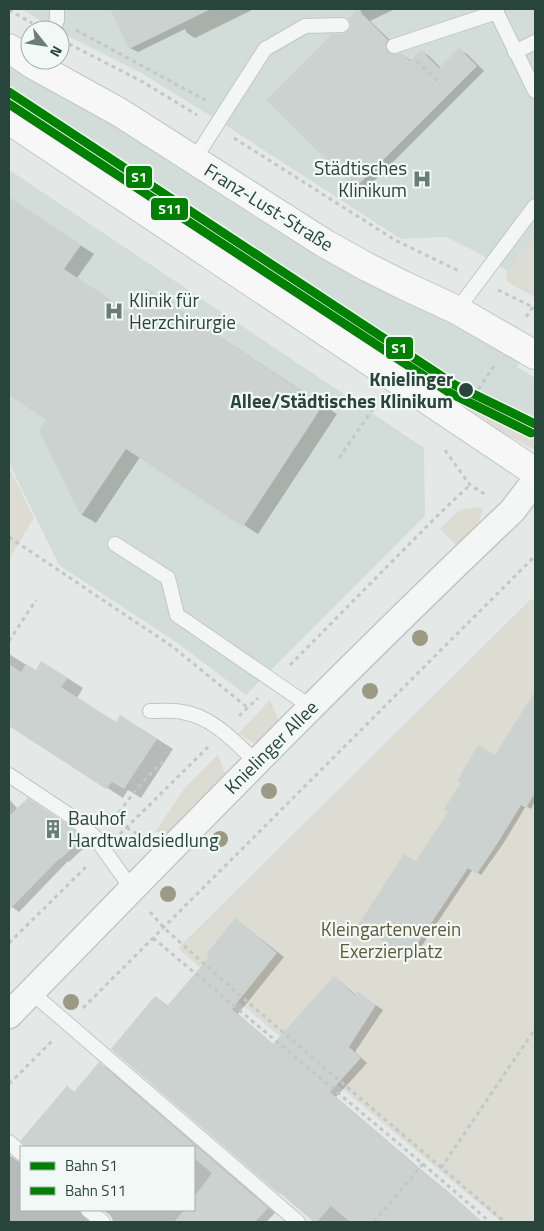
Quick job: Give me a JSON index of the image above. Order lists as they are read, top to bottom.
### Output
{
  "streets": {
    "street": ["Franz-Lust-Straße", "Knielinger Allee"]
  },
  "parks": ["Kleingartenverein Exerzierplatz"],
  "places": {
    "hospital": ["Städtisches Klinikum", "Klinik für Herzchirurgie"],
    "other": ["Knielinger Allee/Städtisches Klinikum"],
    "building": ["Bauhof Hardtwaldsiedlung"]
  },
  "lines": ["rail line S1", "rail line S11"],
  "legend": ["Bahn S1", "Bahn S11"],
  "north": "bottom right"
}
